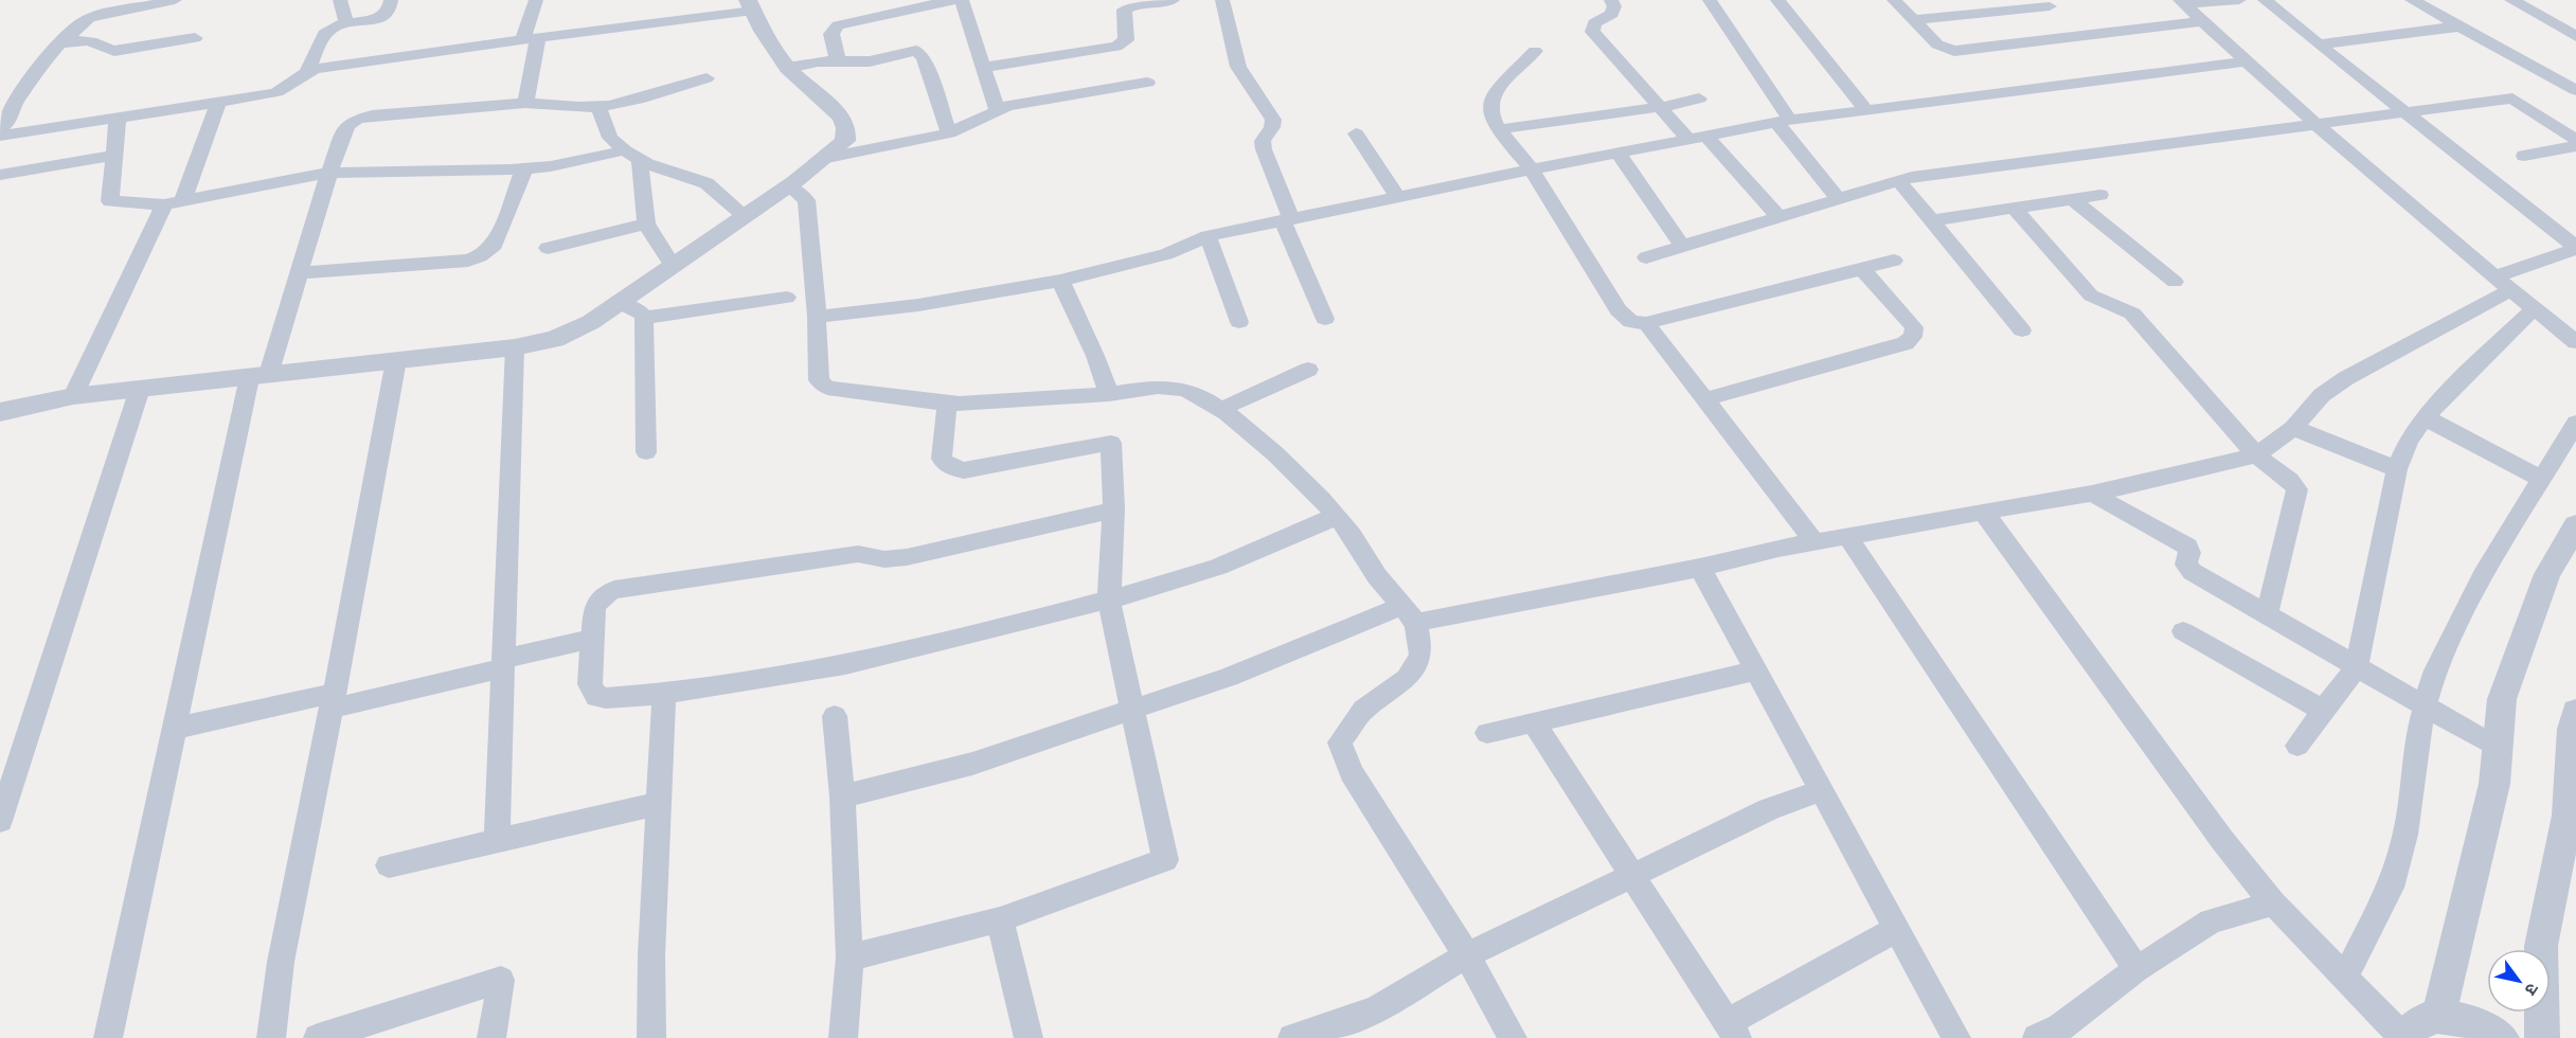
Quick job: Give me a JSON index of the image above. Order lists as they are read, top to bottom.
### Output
{
  "north": "bottom right"
}
